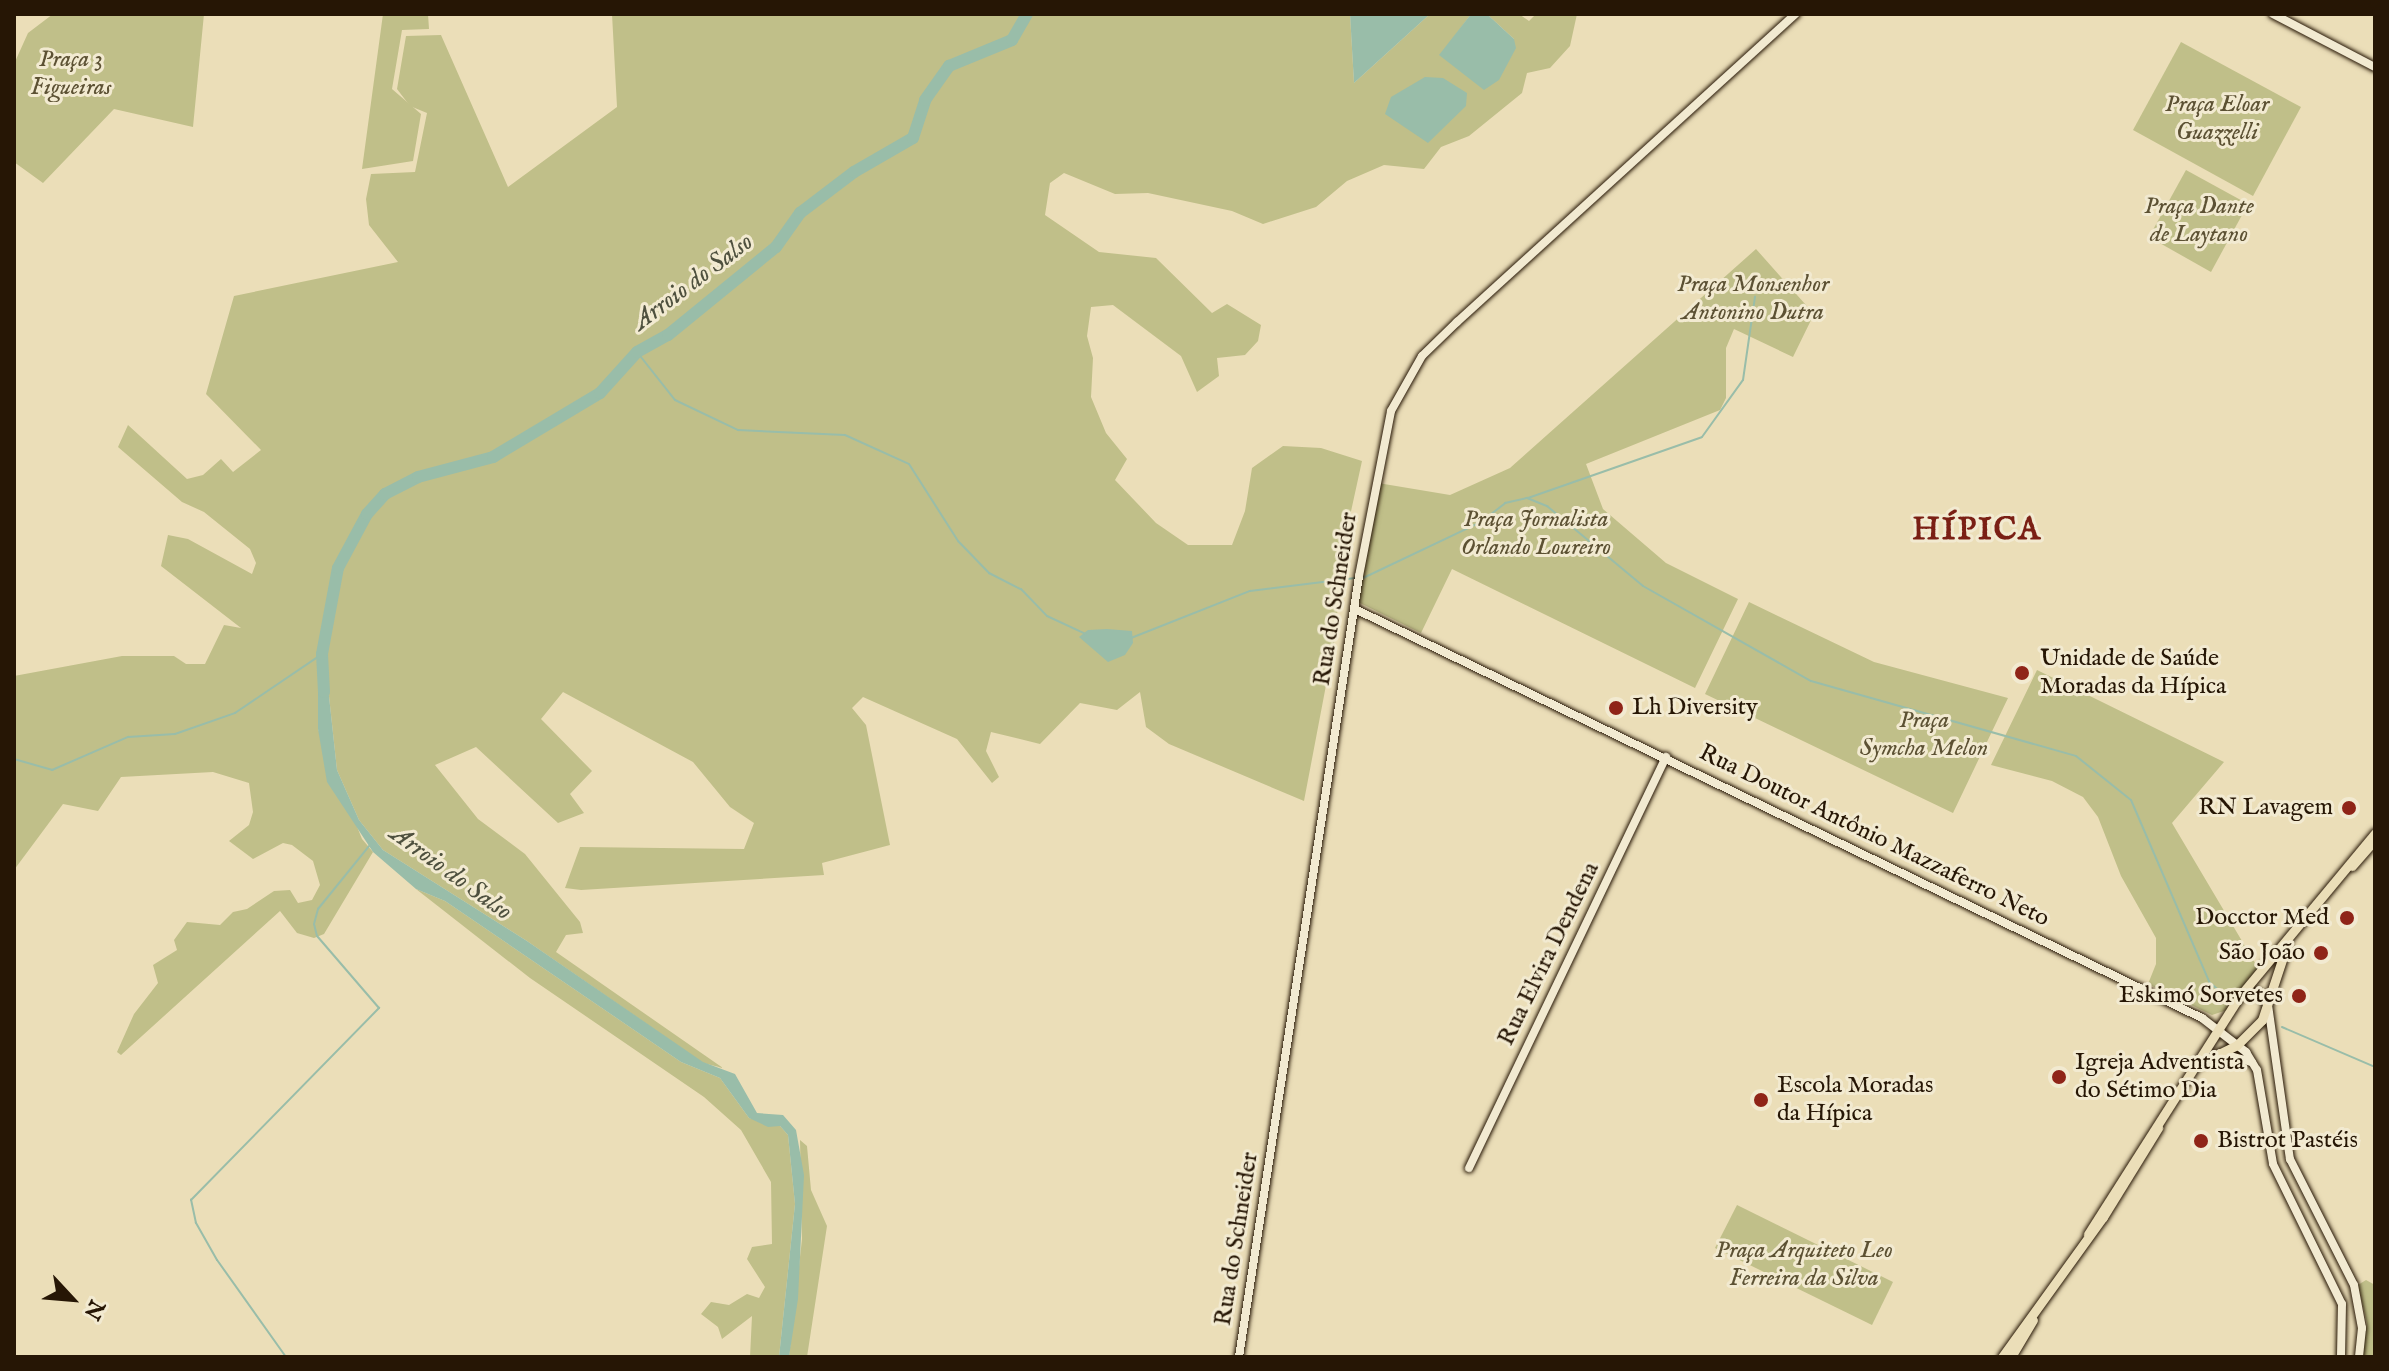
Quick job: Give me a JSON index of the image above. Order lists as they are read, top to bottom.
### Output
{
  "streets": {
    "street": ["Rua do Schneider", "Rua Doutor Antônio Mazzaferro Neto", "Rua Elvira Dendena"]
  },
  "crossings": [
    ["Rua do Schneider", "Rua Doutor Antônio Mazzaferro Neto"],
    ["Rua Doutor Antônio Mazzaferro Neto", "Rua Elvira Dendena"]
  ],
  "districts": ["HÍPICA"],
  "water": ["Arroio do Salso"],
  "parks": [
    "Praça 3 Figueiras",
    "Praça Eloar Guazzelli",
    "Praça Dante de Laytano",
    "Praça Monsenhor Antonino Dutra",
    "Praça Jornalista Orlando Loureiro",
    "Praça Symcha Melon",
    "Praça Arquiteto Leo Ferreira da Silva"
  ],
  "places": [
    "Unidade de Saúde Moradas da Hípica",
    "Lh Diversity",
    "RN Lavagem",
    "Docctor Med",
    "São João",
    "Eskimó Sorvetes",
    "Igreja Adventista do Sétimo Dia",
    "Escola Moradas da Hípica",
    "Bistrot Pastéis"
  ],
  "north": "bottom right"
}
